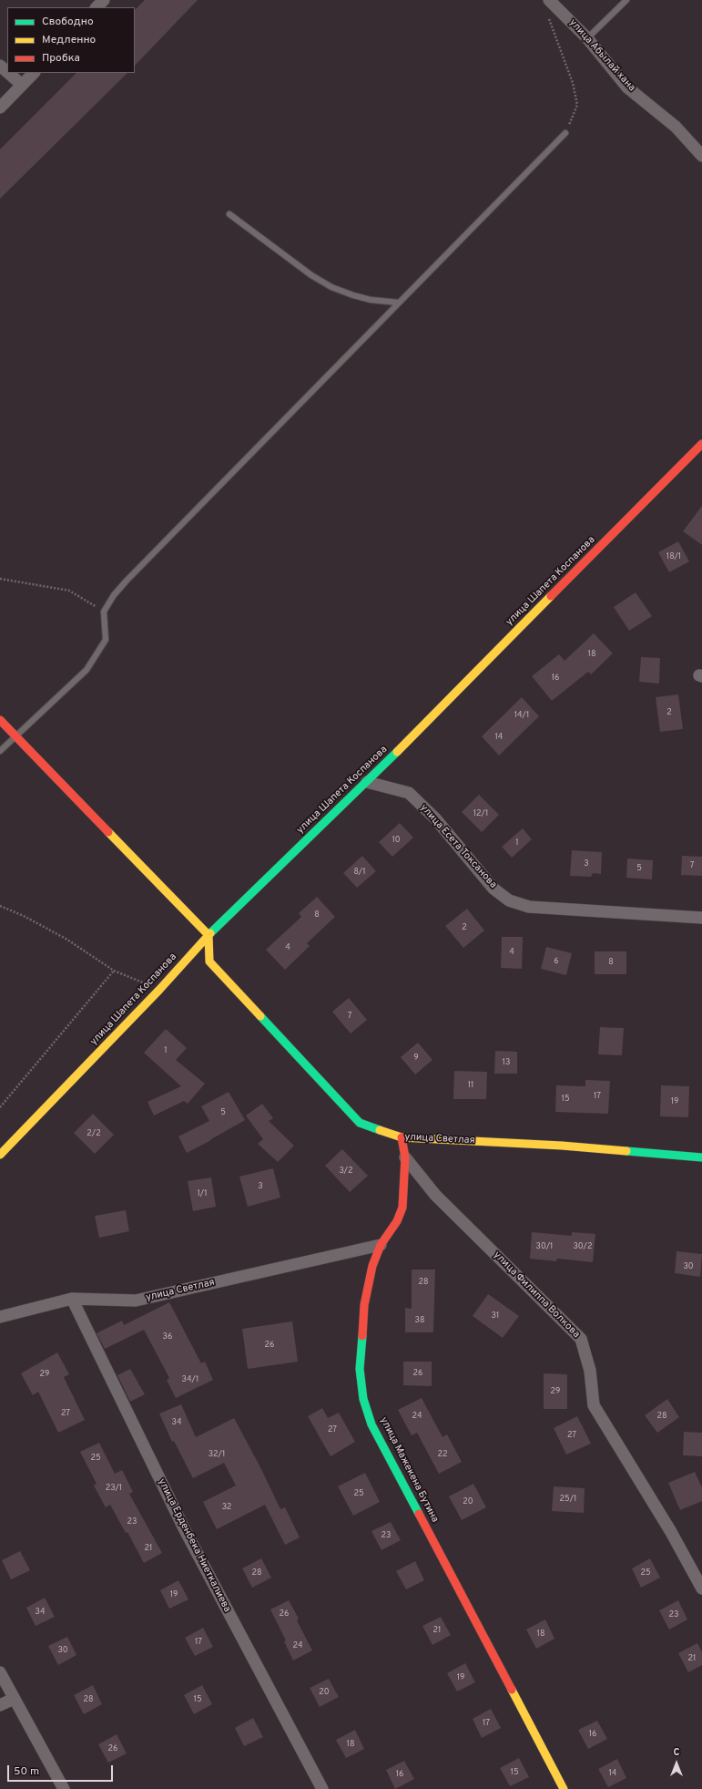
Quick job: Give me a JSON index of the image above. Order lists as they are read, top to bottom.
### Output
{
  "streets": {
    "street": [
      "улица Абылай хана",
      "улица Шапета Коспанова",
      "улица Есета Токсанова",
      "улица Светлая",
      "улица Филиппа Волкова",
      "улица Мажекена Бутина",
      "улица Ерденбека Ниеткалиева"
    ]
  },
  "crossings": [
    ["улица Шапета Коспанова", "улица Есета Токсанова"],
    ["улица Шапета Коспанова", "улица Светлая"],
    ["улица Светлая", "улица Мажекена Бутина"],
    ["улица Светлая", "улица Ерденбека Ниеткалиева"],
    ["улица Филиппа Волкова", "улица Мажекена Бутина"]
  ],
  "house_numbers": [
    "18/1",
    "18",
    "16",
    "2",
    "14/1",
    "14",
    "12/1",
    "10",
    "1",
    "3",
    "7",
    "5",
    "8/1",
    "8",
    "2",
    "4",
    "4",
    "6",
    "8",
    "7",
    "1",
    "9",
    "13",
    "11",
    "17",
    "15",
    "19",
    "5",
    "2/2",
    "3/2",
    "3",
    "1/1",
    "30/1",
    "30/2",
    "30",
    "28",
    "31",
    "38",
    "36",
    "26",
    "26",
    "29",
    "34/1",
    "29",
    "27",
    "24",
    "28",
    "34",
    "27",
    "27",
    "32/1",
    "22",
    "25",
    "23/1",
    "25",
    "25/1",
    "20",
    "32",
    "23",
    "23",
    "21",
    "28",
    "25",
    "19",
    "34",
    "26",
    "23",
    "21",
    "18",
    "17",
    "24",
    "30",
    "21",
    "19",
    "20",
    "28",
    "15",
    "17",
    "16",
    "18",
    "26",
    "15",
    "14",
    "16"
  ],
  "legend": ["Свободно", "Медленно", "Пробка"],
  "scale_bar": "50 m",
  "north": "top"
}
